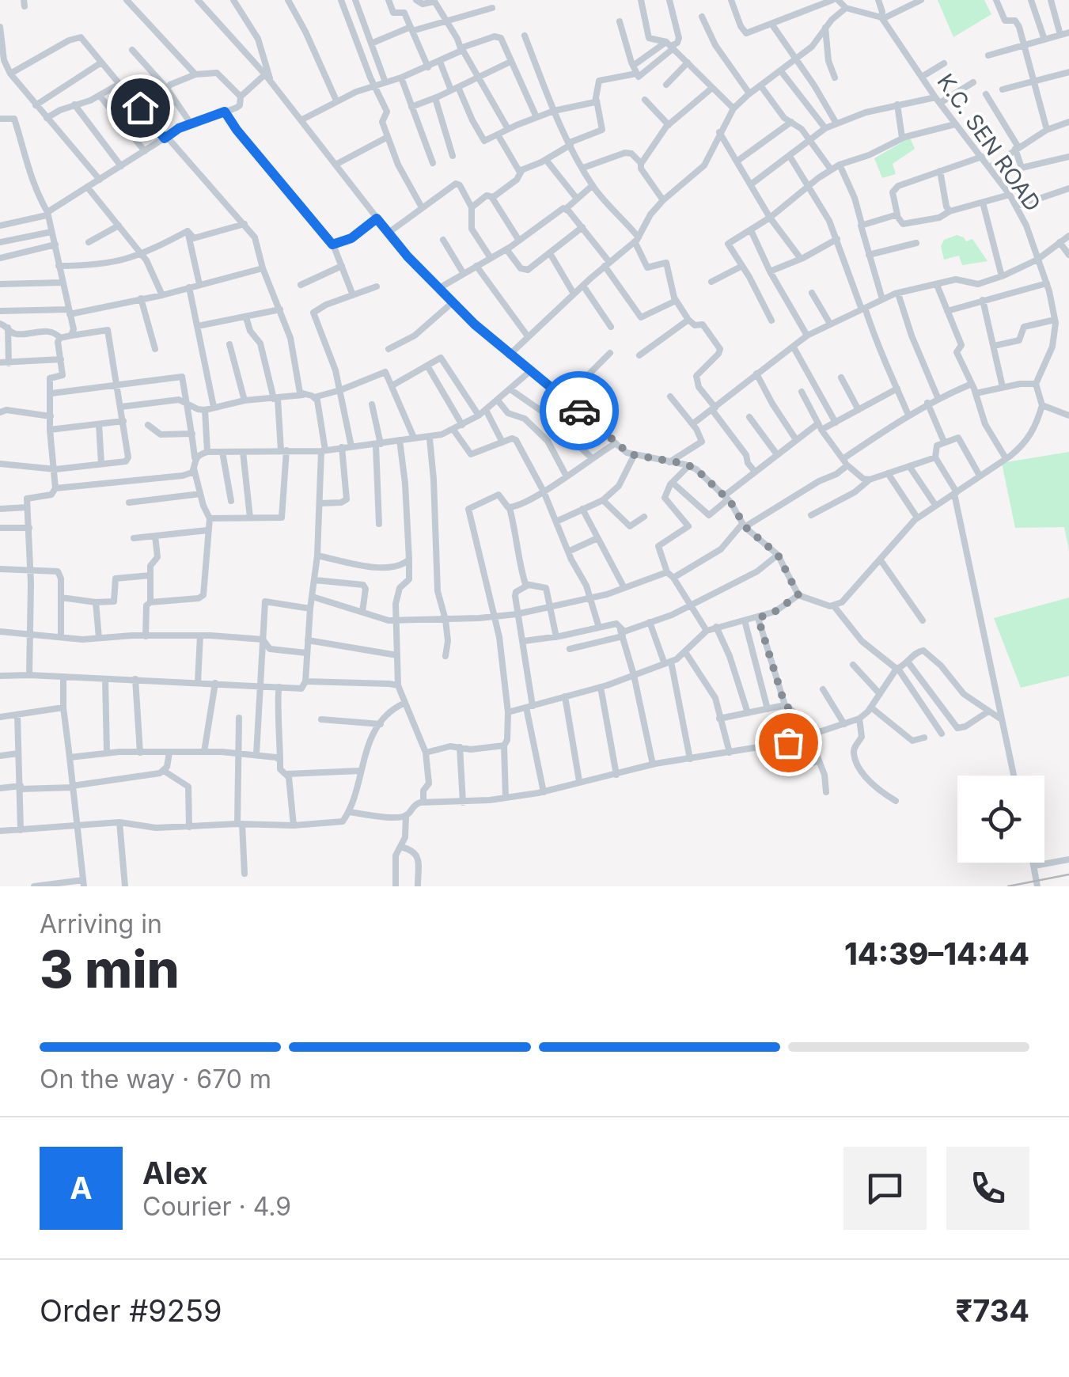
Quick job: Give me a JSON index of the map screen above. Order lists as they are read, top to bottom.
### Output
{
  "streets": {
    "street": ["K.C. SEN ROAD"]
  },
  "page": {
    "heading": ["3 min", "Arriving in", "14:39–14:44"],
    "panel": [
      "Alex",
      "Courier · 4.9",
      "Order #9259",
      "₹734"
    ],
    "bar": "On the way · 670 m",
    "round": "A"
  }
}
